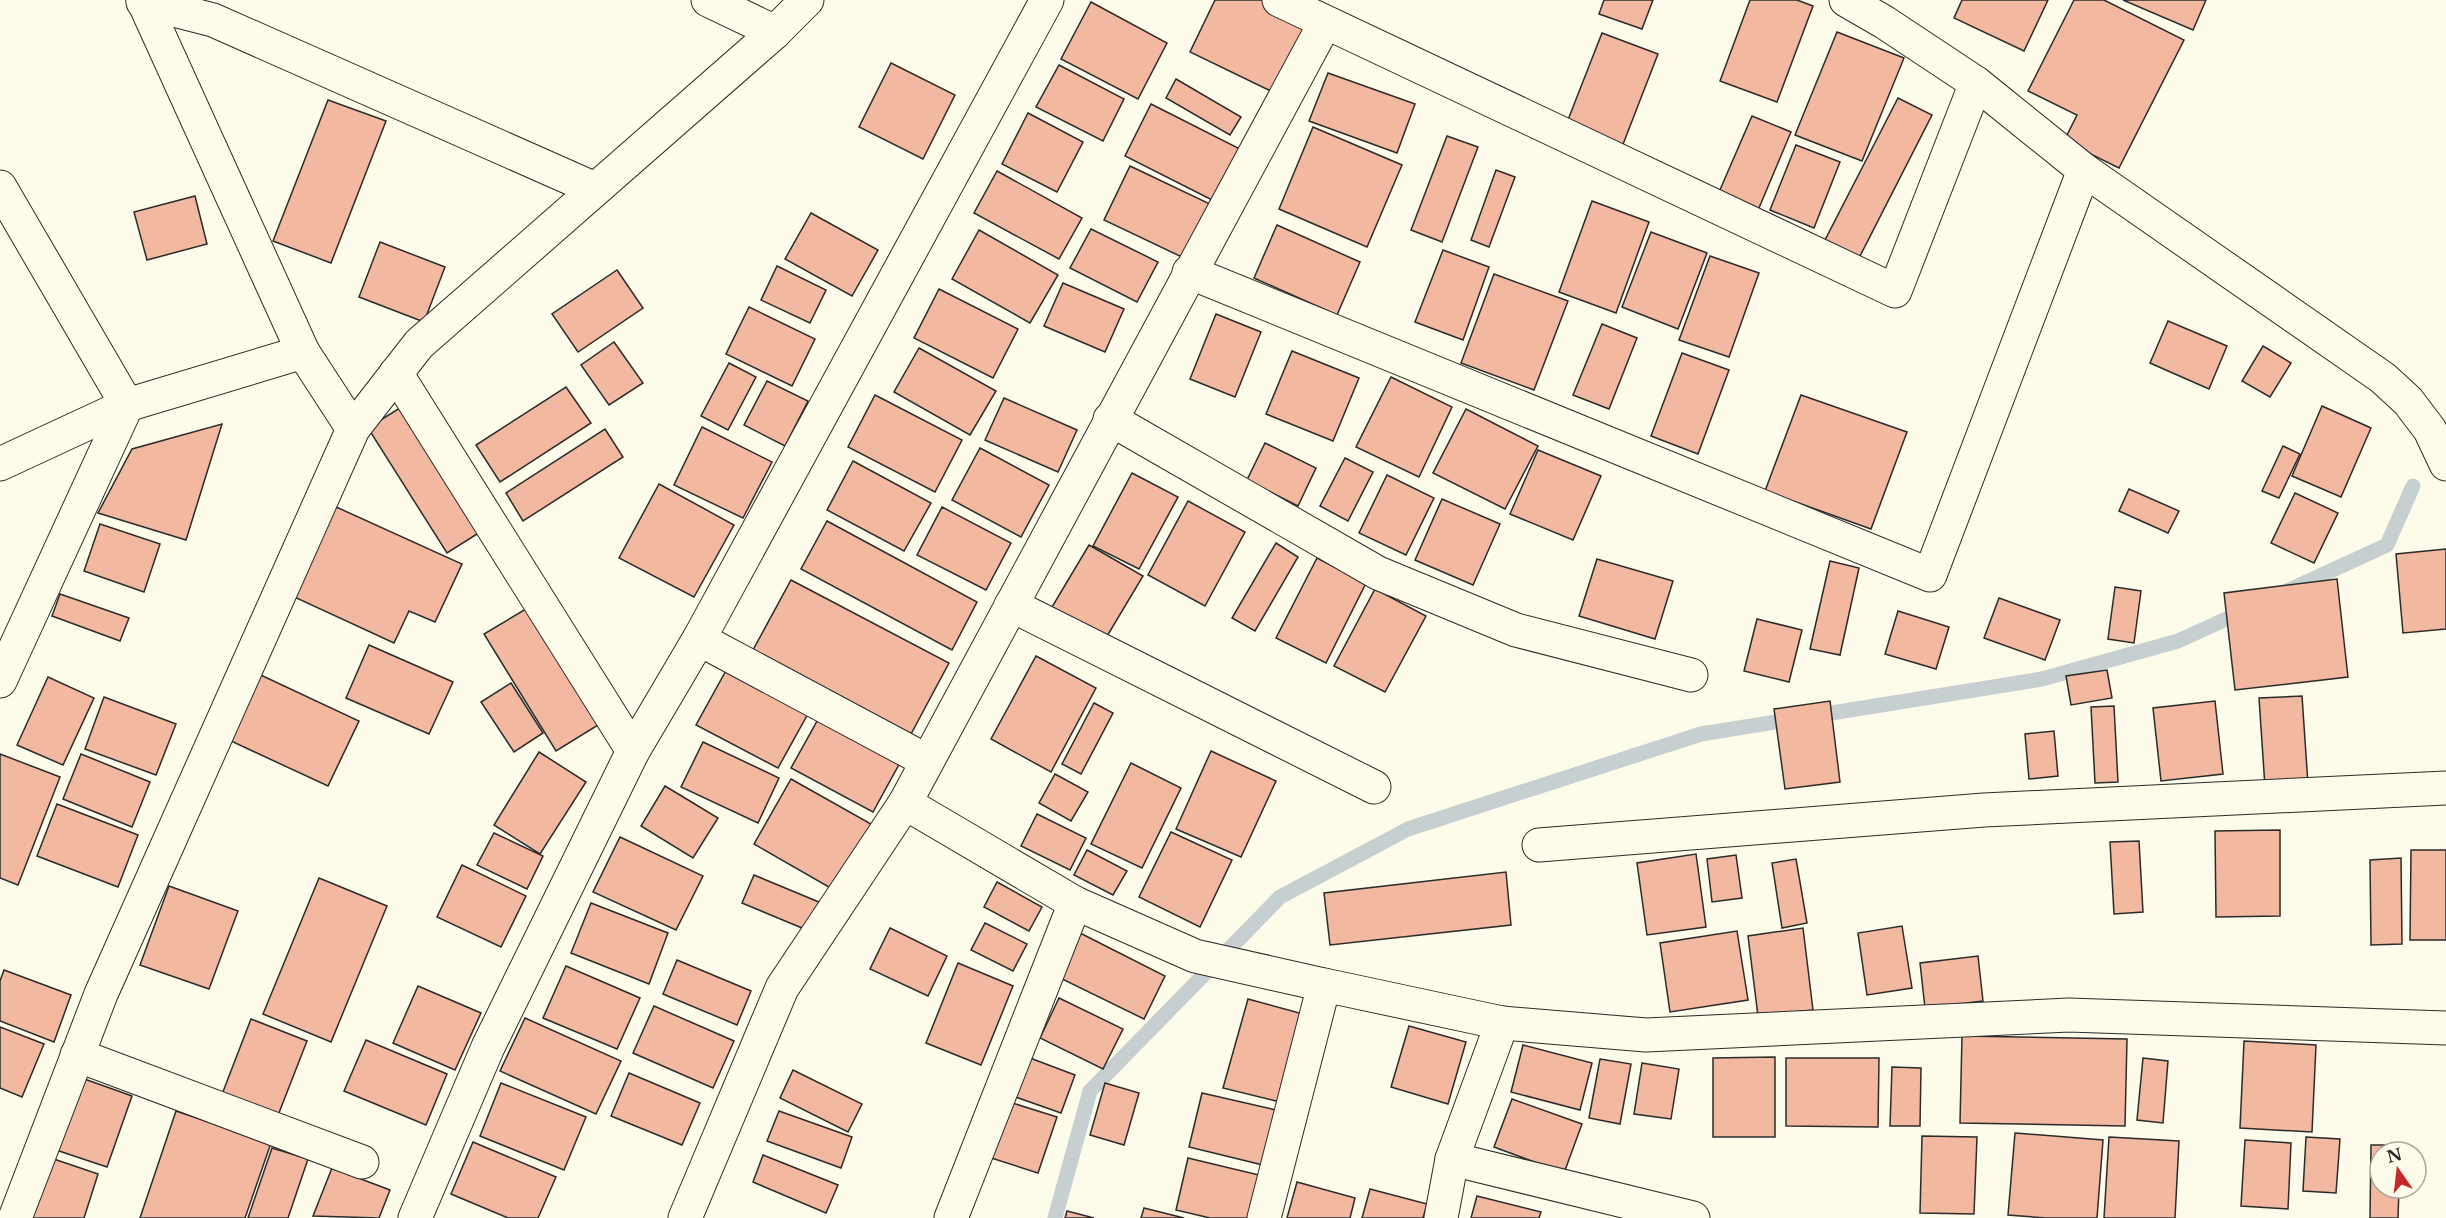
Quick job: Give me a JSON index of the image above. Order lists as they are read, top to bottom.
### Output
{
  "north": "top"
}
